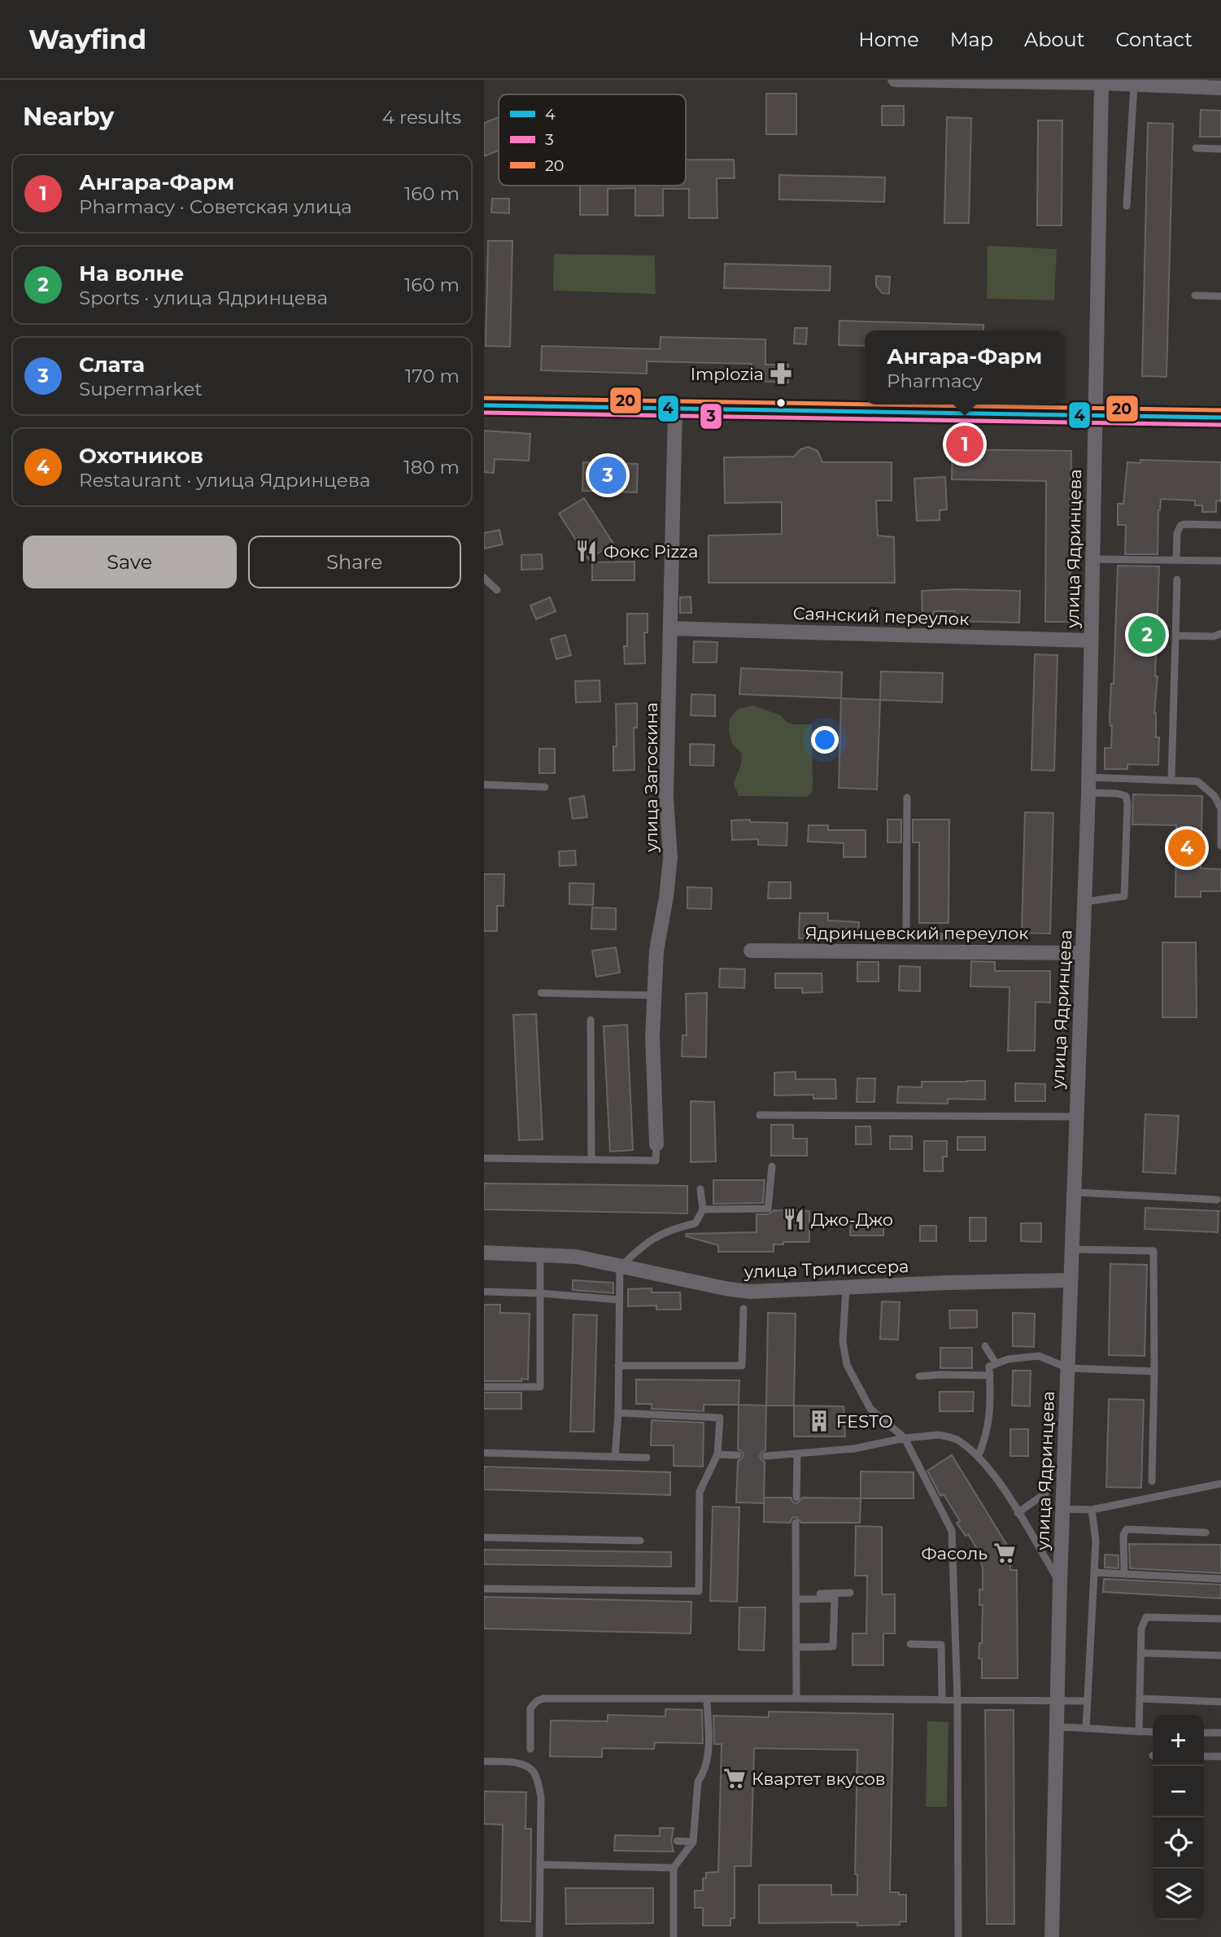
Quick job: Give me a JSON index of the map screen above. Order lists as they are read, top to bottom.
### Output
{
  "streets": {
    "street": [
      "улица Ядринцева",
      "Саянский переулок",
      "улица Загоскина",
      "Ядринцевский переулок",
      "улица Трилиссера"
    ]
  },
  "crossings": [
    ["улица Ядринцева", "Саянский переулок"],
    ["улица Ядринцева", "Ядринцевский переулок"],
    ["улица Ядринцева", "улица Трилиссера"],
    ["Саянский переулок", "улица Загоскина"]
  ],
  "places": {
    "pharmacy": ["Implozia"],
    "restaurant": ["Фокс Pizza", "Джо-Джо"],
    "building": ["FESTO"],
    "supermarket": ["Фасоль", "Квартет вкусов"]
  },
  "lines": ["transit line 20", "transit line 4", "transit line 3"],
  "legend": ["4", "3", "20"],
  "page": {
    "header": "Wayfind",
    "nav": [
      "Home",
      "Map",
      "About",
      "Contact"
    ],
    "heading": ["Nearby", "4 results"],
    "list": [
      {
        "mark": "1",
        "name": "Ангара-Фарм",
        "note": "Pharmacy · Советская улица",
        "value": "160 m"
      },
      {
        "mark": "2",
        "name": "На волне",
        "note": "Sports · улица Ядринцева",
        "value": "160 m"
      },
      {
        "mark": "3",
        "name": "Слата",
        "note": "Supermarket",
        "value": "170 m"
      },
      {
        "mark": "4",
        "name": "Охотников",
        "note": "Restaurant · улица Ядринцева",
        "value": "180 m"
      }
    ],
    "popup": ["Ангара-Фарм", "Pharmacy"],
    "pins": [
      "1",
      "3",
      "2",
      "4"
    ],
    "buttons": ["Save", "Share"],
    "map_buttons": ["+", "−"]
  }
}
